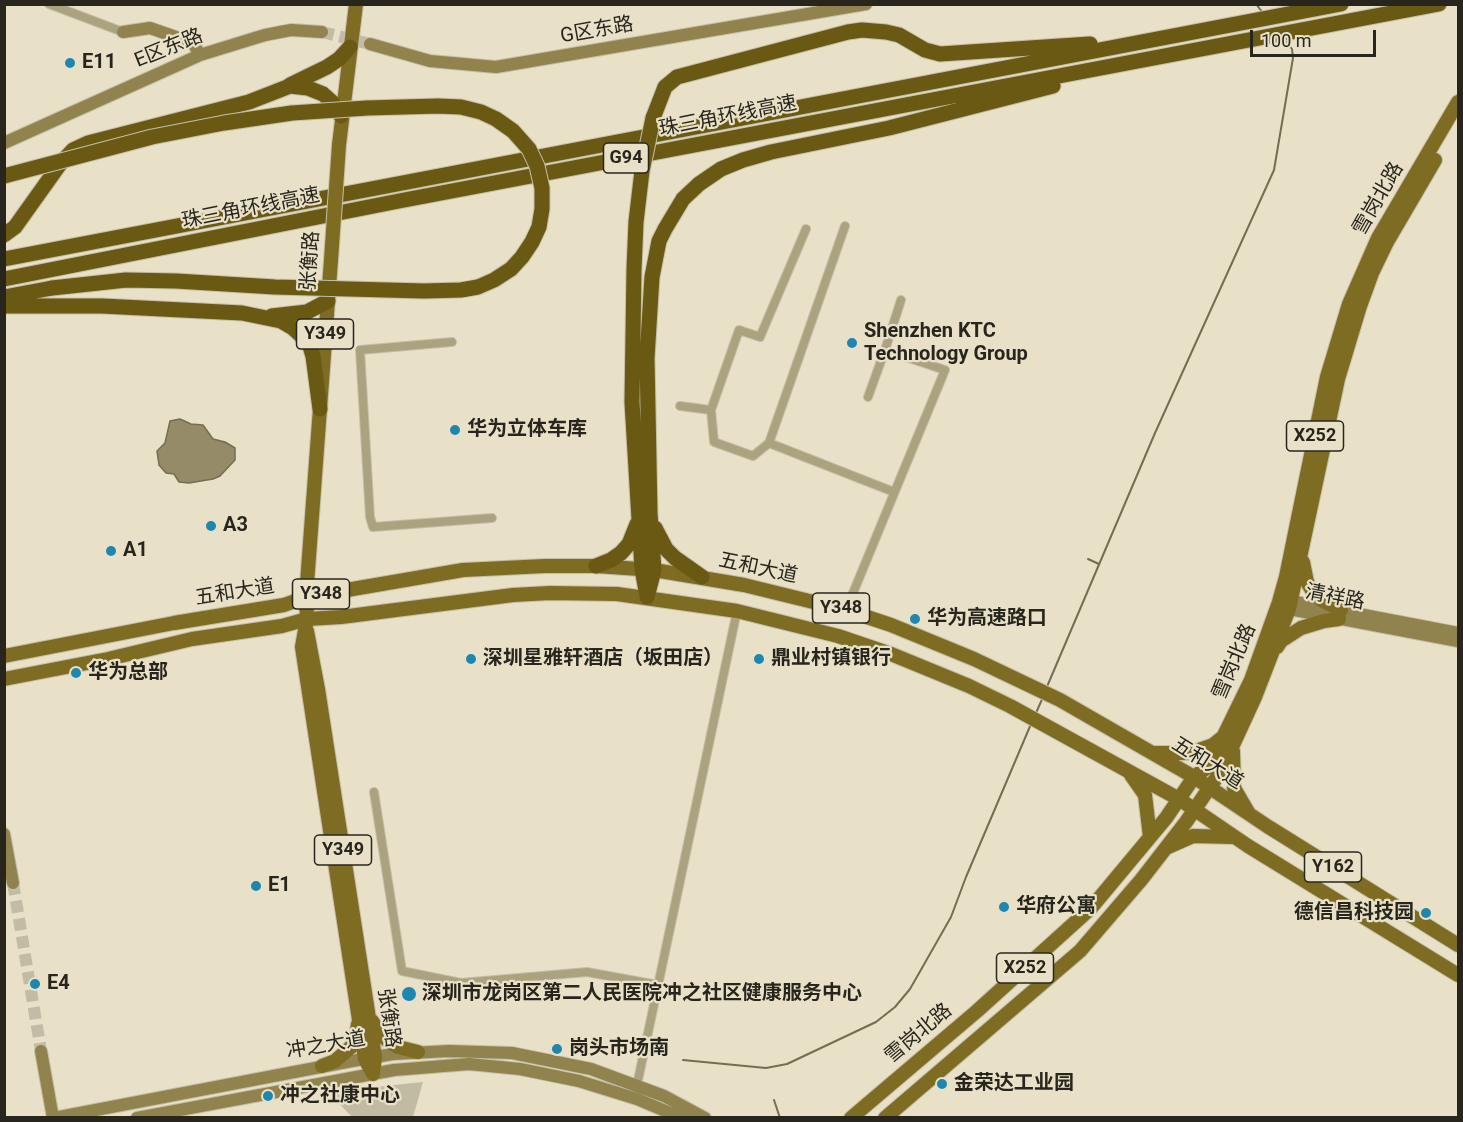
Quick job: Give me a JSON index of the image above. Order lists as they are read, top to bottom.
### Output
{
  "streets": {
    "highway": ["珠三角环线高速", "G94"],
    "main road": [
      "雪岗北路",
      "张衡路",
      "Y349",
      "X252",
      "五和大道",
      "Y348",
      "Y162"
    ],
    "street": [
      "G区东路",
      "E区东路",
      "清祥路",
      "冲之大道"
    ]
  },
  "crossings": [
    ["雪岗北路", "五和大道"],
    ["雪岗北路", "清祥路"],
    ["张衡路", "五和大道"],
    ["张衡路", "冲之大道"]
  ],
  "places": [
    "E11",
    "Shenzhen KTC Technology Group",
    "华为立体车库",
    "A3",
    "A1",
    "华为高速路口",
    "深圳星雅轩酒店（坂田店）",
    "鼎业村镇银行",
    "华为总部",
    "E1",
    "华府公寓",
    "德信昌科技园",
    "E4",
    "深圳市龙岗区第二人民医院冲之社区健康服务中心",
    "岗头市场南",
    "金荣达工业园",
    "冲之社康中心"
  ],
  "scale_bar": "100 m"
}
